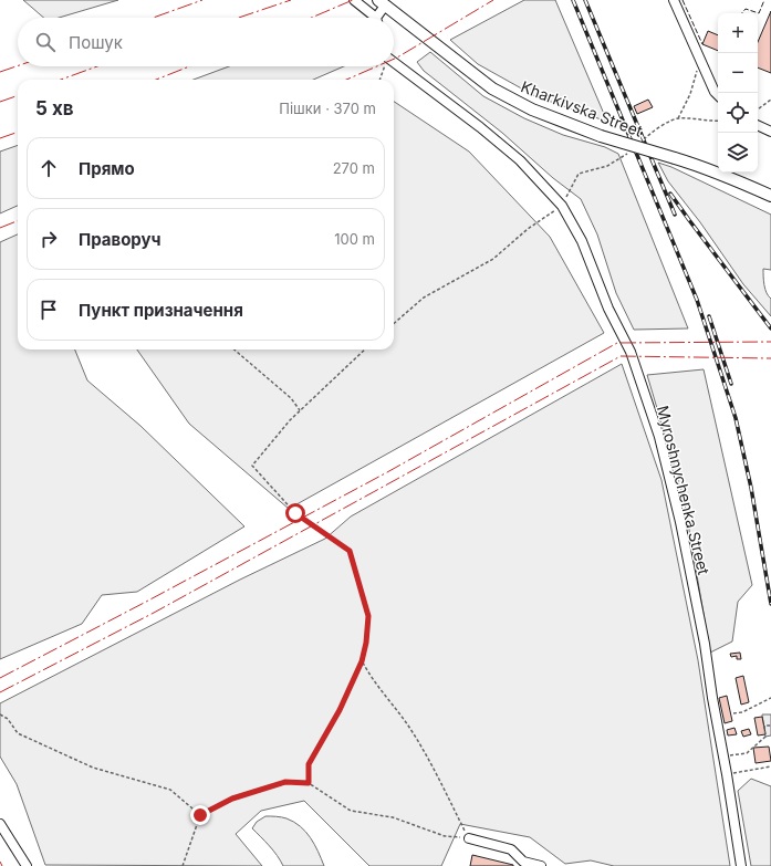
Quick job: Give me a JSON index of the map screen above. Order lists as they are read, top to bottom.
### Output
{
  "streets": {
    "main road": ["Kharkivska Street"],
    "street": ["Myroshnychenka Street"]
  },
  "page": {
    "map_buttons": ["+", "−"],
    "search": "Пошук",
    "heading": ["5 хв", "Пішки · 370 m"],
    "list": [
      ["Прямо", "270 m"],
      ["Праворуч", "100 m"],
      "Пункт призначення"
    ]
  }
}
